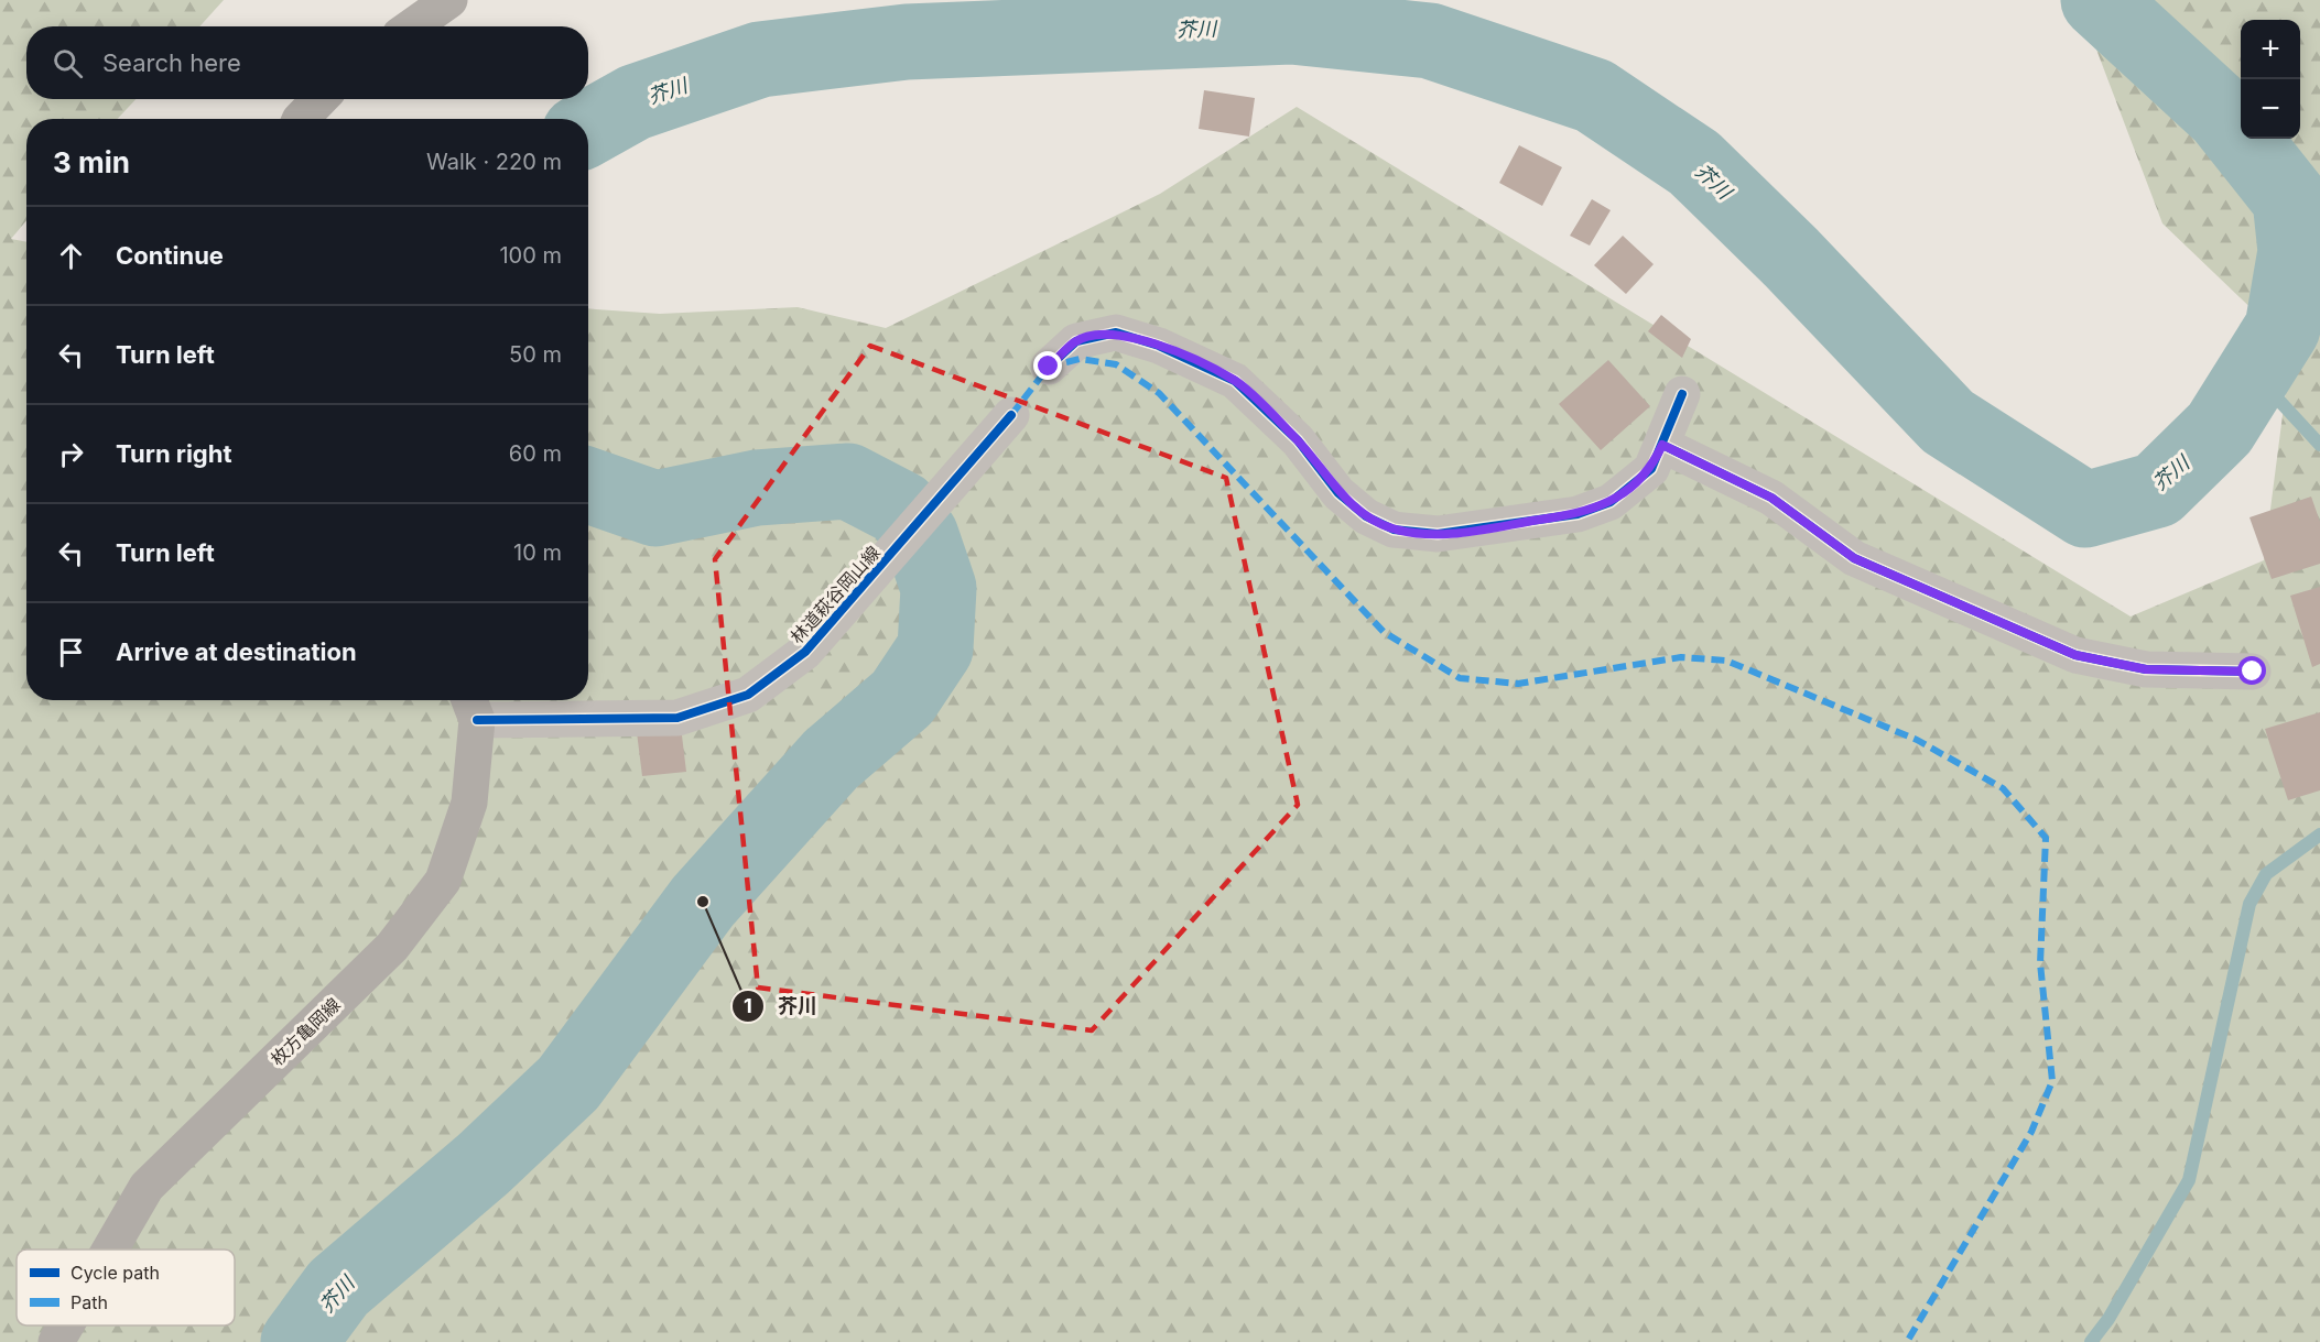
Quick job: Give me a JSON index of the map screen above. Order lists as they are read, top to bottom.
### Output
{
  "streets": {
    "main road": ["枚方亀岡線"],
    "street": ["林道萩谷岡山線"]
  },
  "crossings": [
    ["林道萩谷岡山線", "枚方亀岡線"]
  ],
  "water": ["芥川"],
  "places": ["芥川"],
  "legend": ["Cycle path", "Path"],
  "page": {
    "map_buttons": ["+", "−"],
    "search": "Search here",
    "heading": ["3 min", "Walk · 220 m"],
    "list": [
      ["Continue", "100 m"],
      ["Turn left", "50 m"],
      ["Turn right", "60 m"],
      ["Turn left", "10 m"],
      "Arrive at destination"
    ]
  }
}
